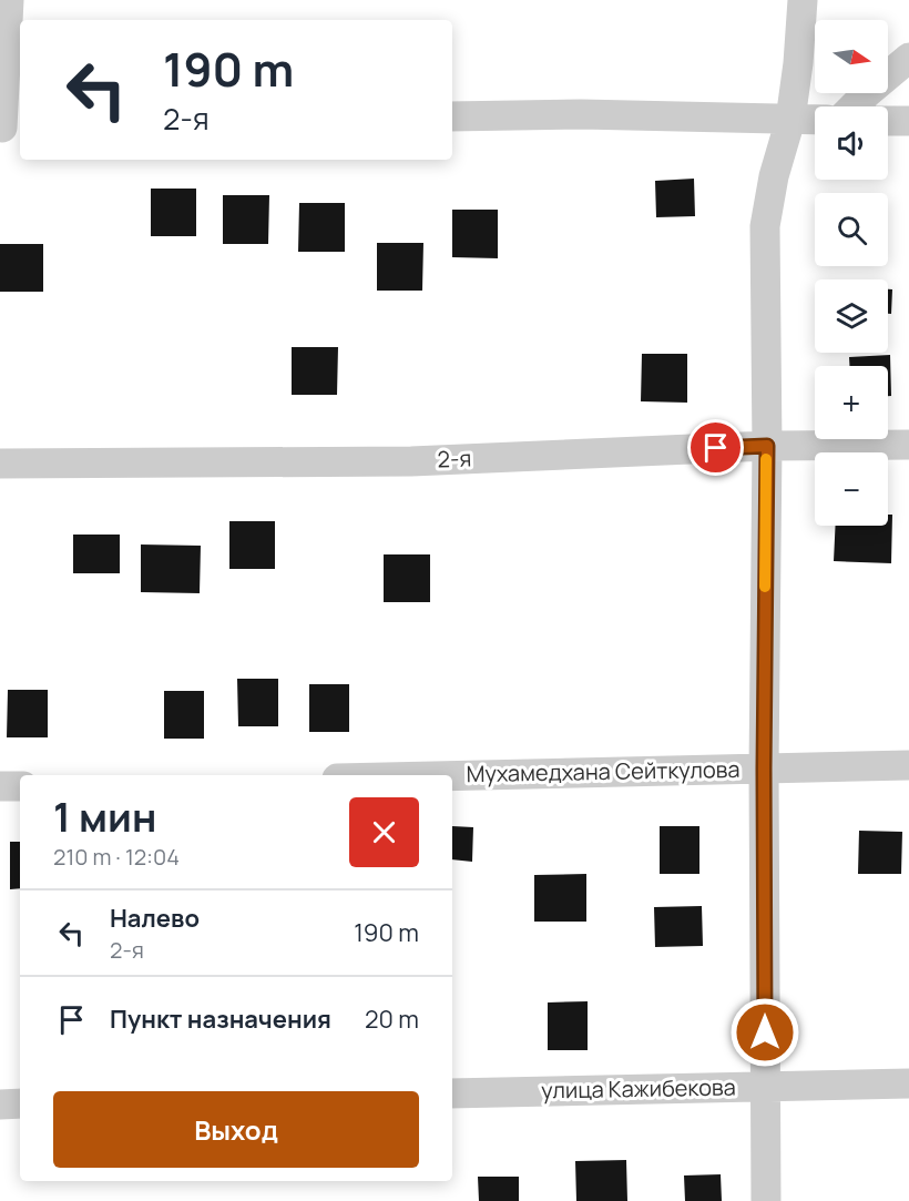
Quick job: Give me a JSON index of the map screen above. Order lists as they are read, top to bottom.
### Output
{
  "streets": {
    "street": ["2-я", "Мухамедхана Сейткулова", "улица Кажибекова"]
  },
  "north": "right",
  "page": {
    "map_buttons": ["+", "−"],
    "turn": ["190 m", "2-я"],
    "heading": ["1 мин", "210 m · 12:04"],
    "list": [
      {
        "name": "Налево",
        "note": "2-я",
        "value": "190 m"
      },
      {
        "name": "Пункт назначения",
        "value": "20 m"
      }
    ],
    "buttons": "Выход"
  }
}
